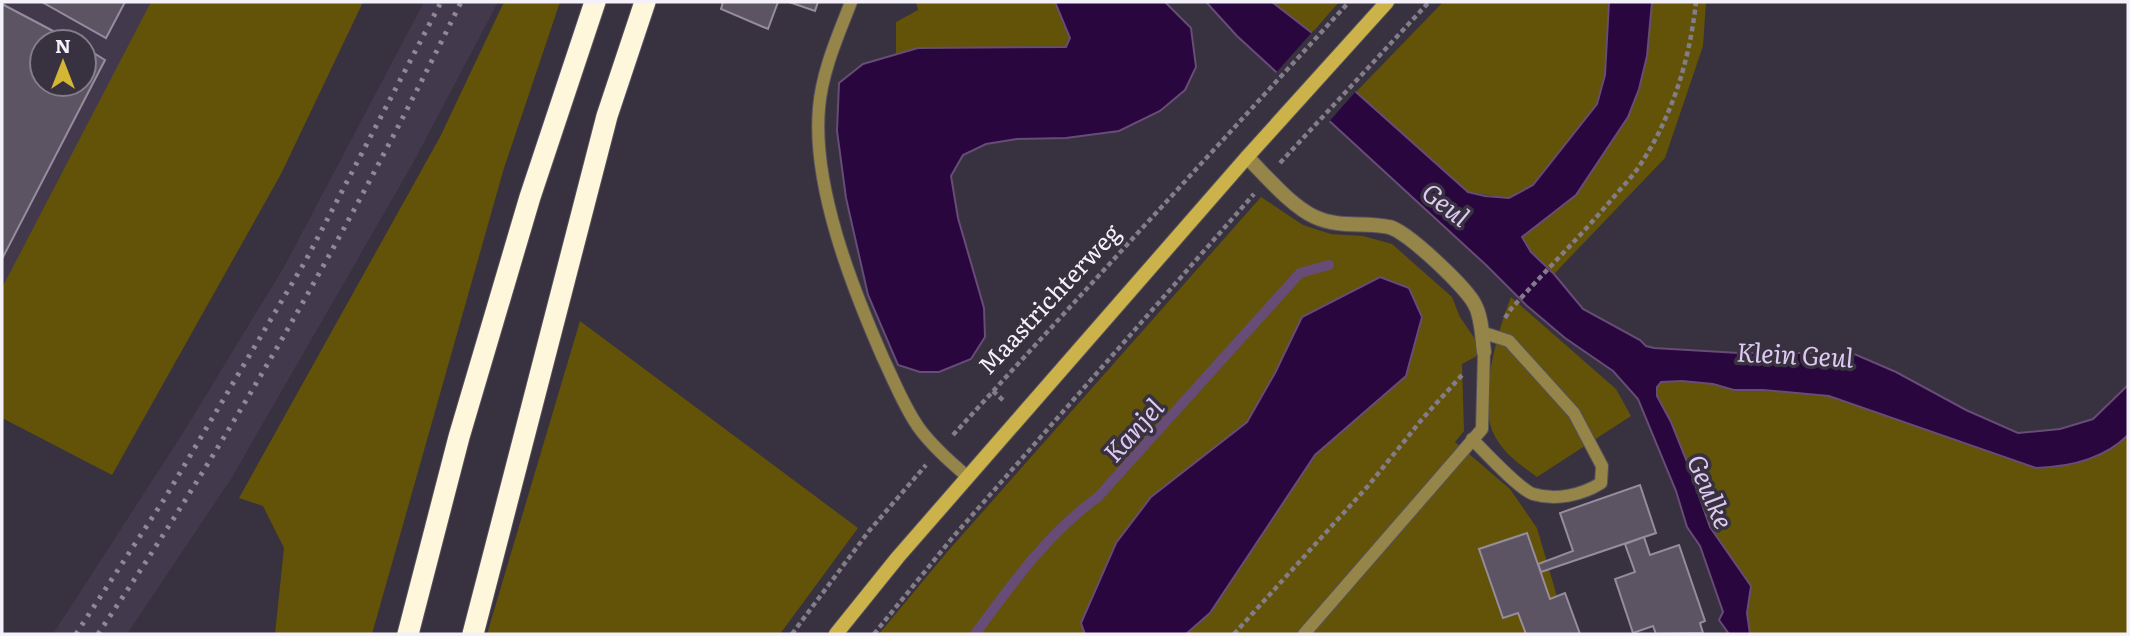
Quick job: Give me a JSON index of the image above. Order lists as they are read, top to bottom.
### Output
{
  "streets": {
    "path": ["Maastrichterweg"]
  },
  "water": [
    "Geul",
    "Klein Geul",
    "Kanjel",
    "Geulke"
  ],
  "north": "top"
}
